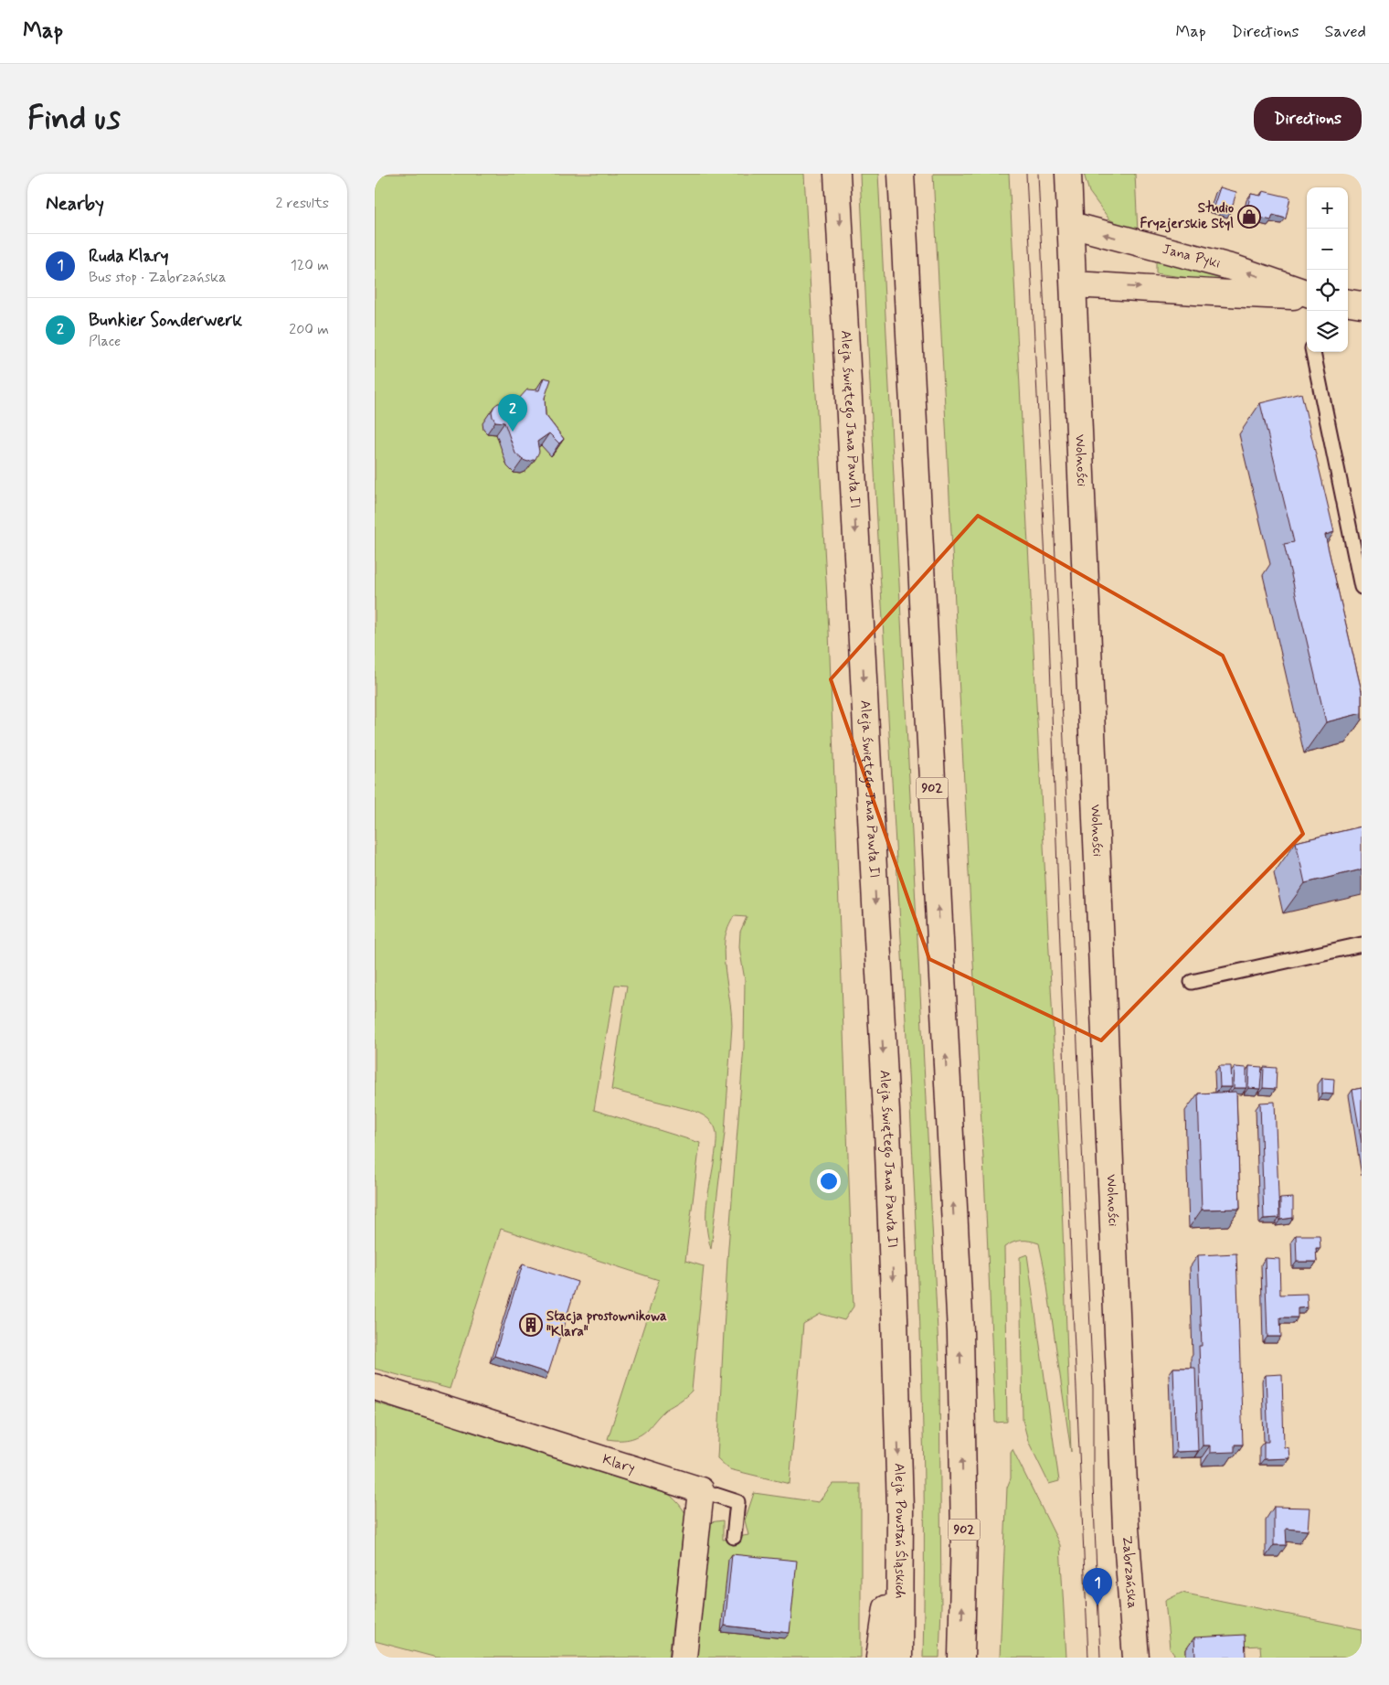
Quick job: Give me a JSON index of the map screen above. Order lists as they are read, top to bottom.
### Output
{
  "streets": {
    "main road": [
      "Jana Pyki",
      "Aleja świętego Jana Pawła II",
      "Wolności",
      "902",
      "Klary",
      "Aleja Powstań Śląskich",
      "Zabrzańska"
    ]
  },
  "crossings": [
    ["Jana Pyki", "Wolności"],
    ["Aleja świętego Jana Pawła II", "Aleja Powstań Śląskich"],
    ["Wolności", "Zabrzańska"]
  ],
  "places": {
    "shop": ["Studio Fryzjerskie Styl"],
    "building": ["Stacja prostownikowa \"Klara\""]
  },
  "page": {
    "header": "Map",
    "nav": ["Map", "Directions", "Saved"],
    "buttons": "Directions",
    "title": "Find us",
    "heading": ["Nearby", "2 results"],
    "map_buttons": ["+", "−"],
    "list": [
      {
        "mark": "1",
        "name": "Ruda Klary",
        "note": "Bus stop · Zabrzańska",
        "value": "120 m"
      },
      {
        "mark": "2",
        "name": "Bunkier Sonderwerk",
        "note": "Place",
        "value": "200 m"
      }
    ],
    "pins": ["2", "1"]
  }
}
